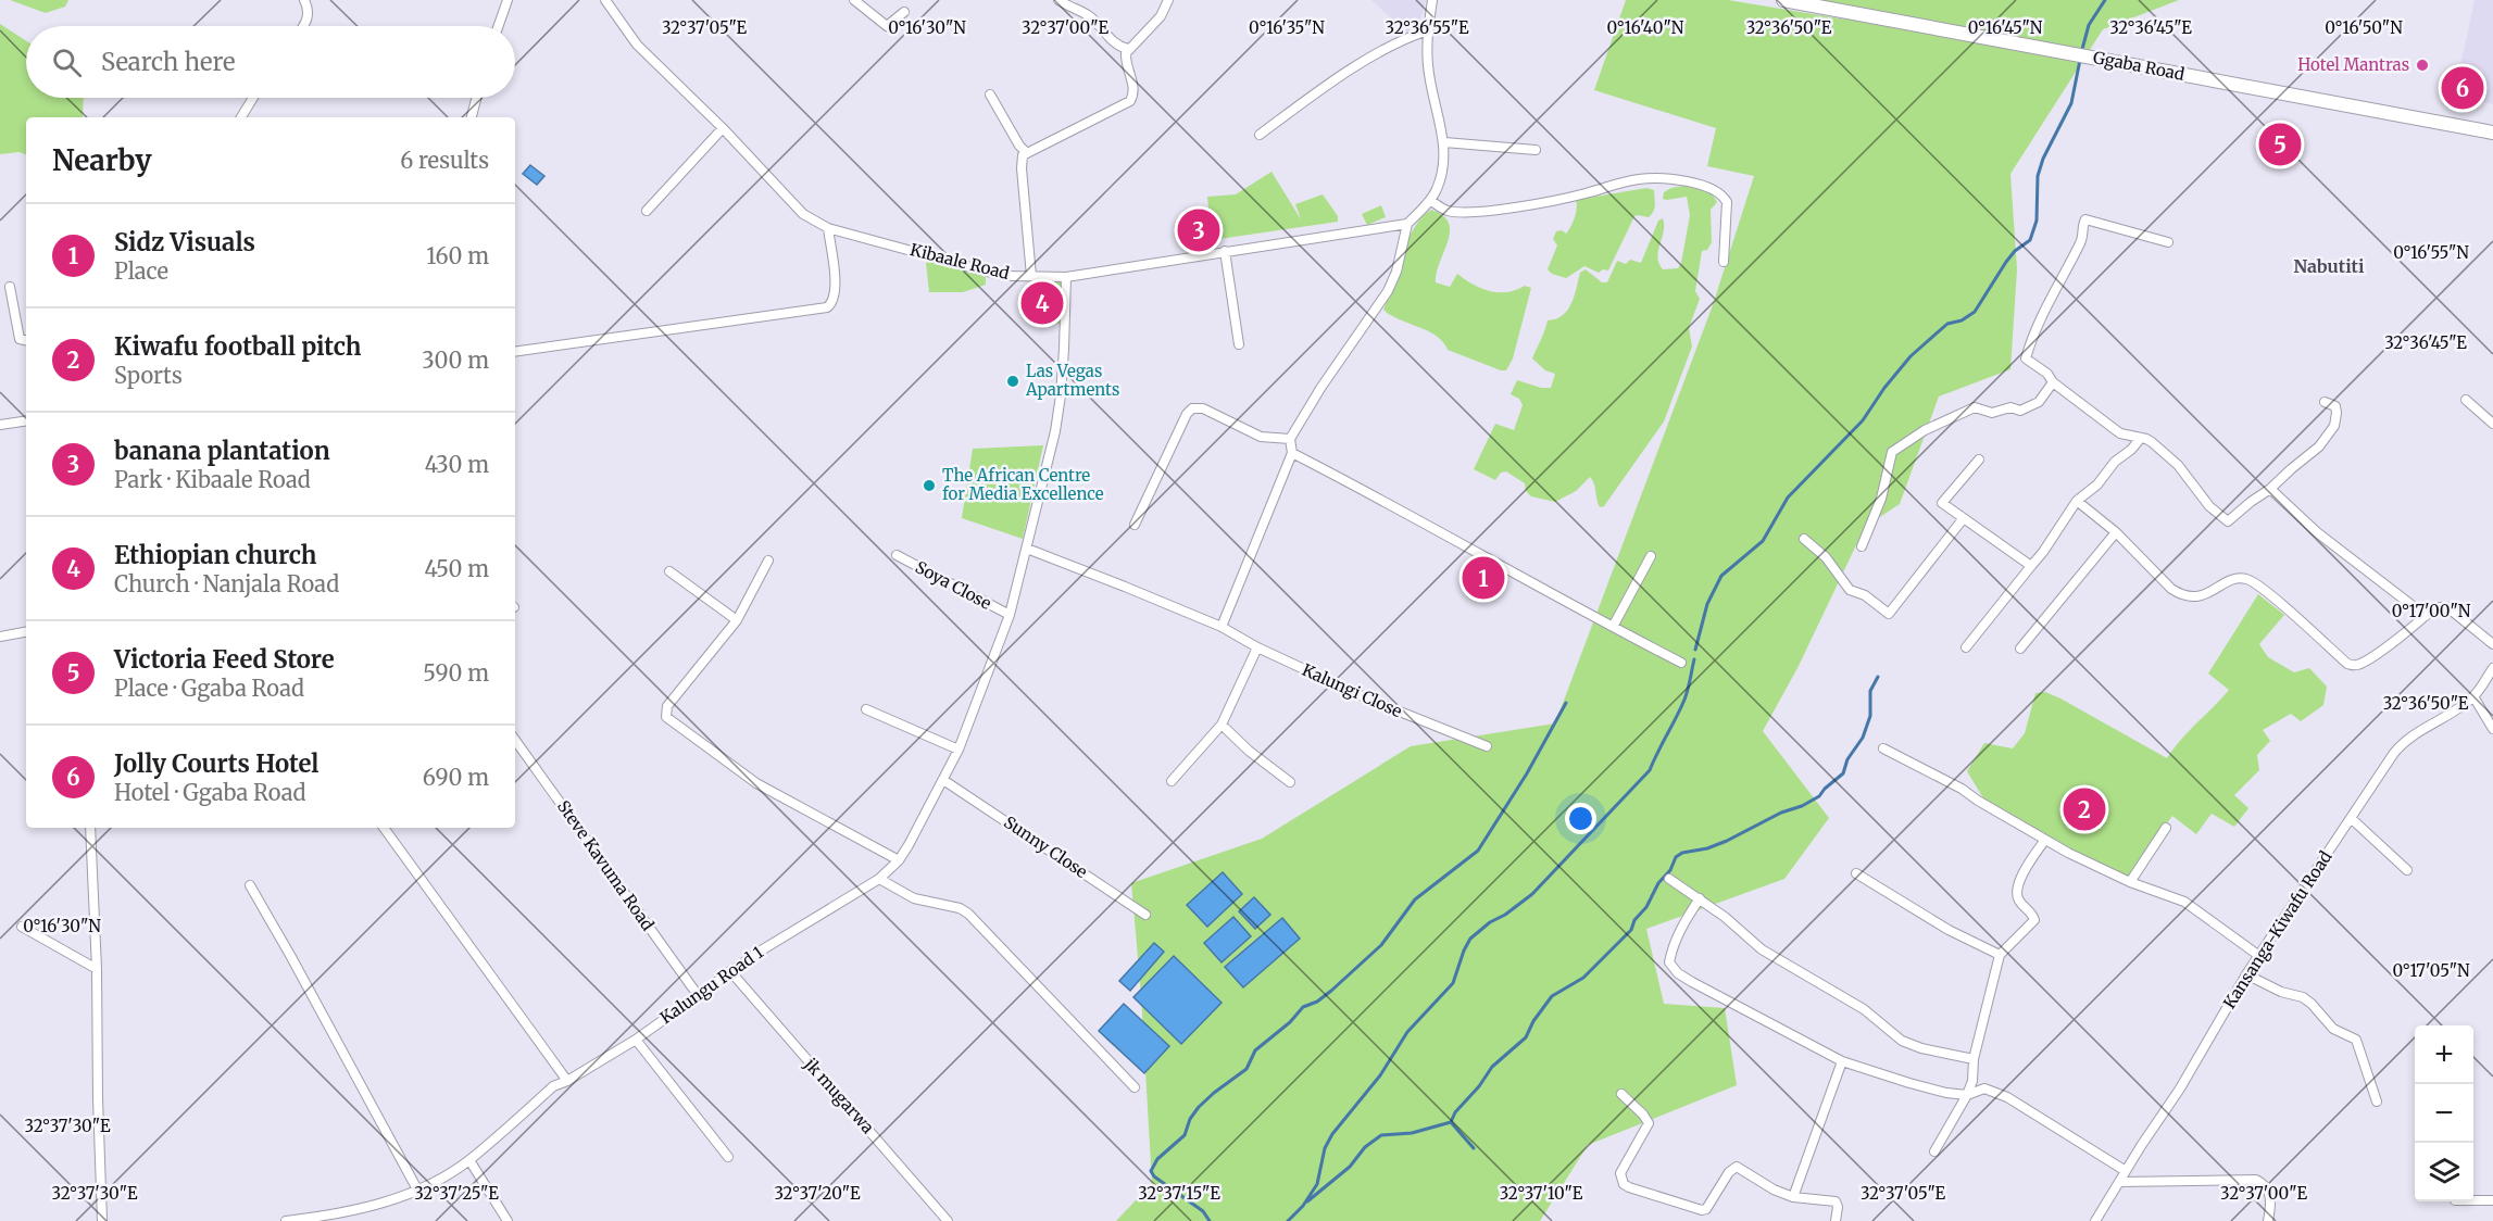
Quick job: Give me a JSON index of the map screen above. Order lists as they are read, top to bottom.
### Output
{
  "streets": {
    "main road": ["Ggaba Road"],
    "street": [
      "Kibaale Road",
      "Soya Close",
      "Kalungi Close",
      "Sunny Close",
      "Steve Kavuma Road",
      "Kansanga-Kiwafu Road",
      "Kalungu Road 1",
      "jk mugarwa"
    ]
  },
  "crossings": [
    ["Kibaale Road", "Kalungu Road 1"],
    ["Soya Close", "Kalungu Road 1"],
    ["Kalungi Close", "Kalungu Road 1"],
    ["Sunny Close", "Kalungu Road 1"],
    ["Steve Kavuma Road", "Kalungu Road 1"],
    ["Kalungu Road 1", "jk mugarwa"]
  ],
  "districts": ["Nabutiti"],
  "places": ["Hotel Mantras", "Las Vegas Apartments", "The African Centre for Media Excellence"],
  "page": {
    "search": "Search here",
    "pins": [
      "6",
      "5",
      "3",
      "4",
      "1",
      "2"
    ],
    "heading": ["Nearby", "6 results"],
    "list": [
      {
        "mark": "1",
        "name": "Sidz Visuals",
        "note": "Place",
        "value": "160 m"
      },
      {
        "mark": "2",
        "name": "Kiwafu football pitch",
        "note": "Sports",
        "value": "300 m"
      },
      {
        "mark": "3",
        "name": "banana plantation",
        "note": "Park · Kibaale Road",
        "value": "430 m"
      },
      {
        "mark": "4",
        "name": "Ethiopian church",
        "note": "Church · Nanjala Road",
        "value": "450 m"
      },
      {
        "mark": "5",
        "name": "Victoria Feed Store",
        "note": "Place · Ggaba Road",
        "value": "590 m"
      },
      {
        "mark": "6",
        "name": "Jolly Courts Hotel",
        "note": "Hotel · Ggaba Road",
        "value": "690 m"
      }
    ],
    "map_buttons": ["+", "−"]
  },
  "coordinates": [
    "32°37'05\"E",
    "0°16'30\"N",
    "32°37'00\"E",
    "0°16'35\"N",
    "32°36'55\"E",
    "0°16'40\"N",
    "32°36'50\"E",
    "0°16'45\"N",
    "32°36'45\"E",
    "0°16'50\"N",
    "0°16'55\"N",
    "0°17'00\"N",
    "0°17'05\"N",
    "32°37'30\"E",
    "32°37'25\"E",
    "32°37'20\"E",
    "32°37'15\"E",
    "32°37'10\"E"
  ]
}
